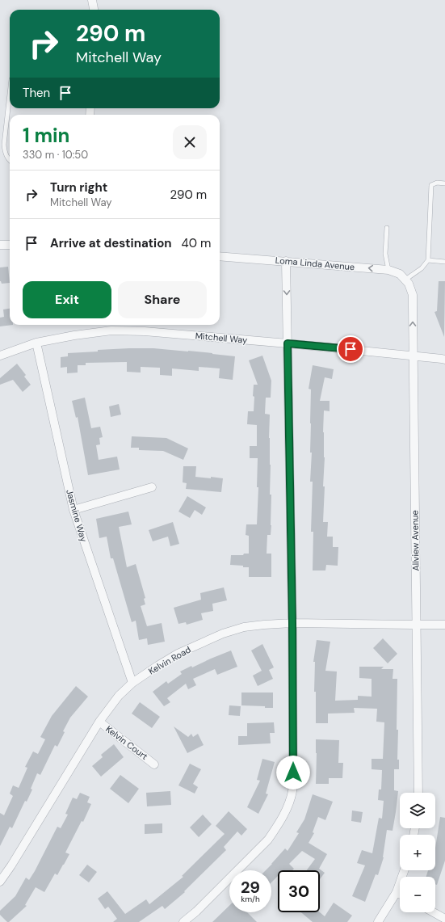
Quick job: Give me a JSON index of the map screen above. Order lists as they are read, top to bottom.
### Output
{
  "streets": {
    "street": [
      "Loma Linda Avenue",
      "Mitchell Way",
      "Jasmine Way",
      "Allview Avenue",
      "Kelvin Road",
      "Kelvin Court"
    ]
  },
  "crossings": [
    ["Loma Linda Avenue", "Allview Avenue"],
    ["Mitchell Way", "Jasmine Way"],
    ["Mitchell Way", "Allview Avenue"],
    ["Jasmine Way", "Kelvin Road"],
    ["Allview Avenue", "Kelvin Road"],
    ["Kelvin Road", "Kelvin Court"]
  ],
  "one_way": ["Loma Linda Avenue"],
  "page": {
    "turn": ["290 m", "Mitchell Way"],
    "then": "Then",
    "heading": ["1 min", "330 m · 10:50"],
    "list": [
      {
        "name": "Turn right",
        "note": "Mitchell Way",
        "value": "290 m"
      },
      {
        "name": "Arrive at destination",
        "value": "40 m"
      }
    ],
    "buttons": ["Exit", "Share"],
    "map_buttons": ["+", "−"],
    "speed": "29 km/h",
    "limit": "30"
  }
}
